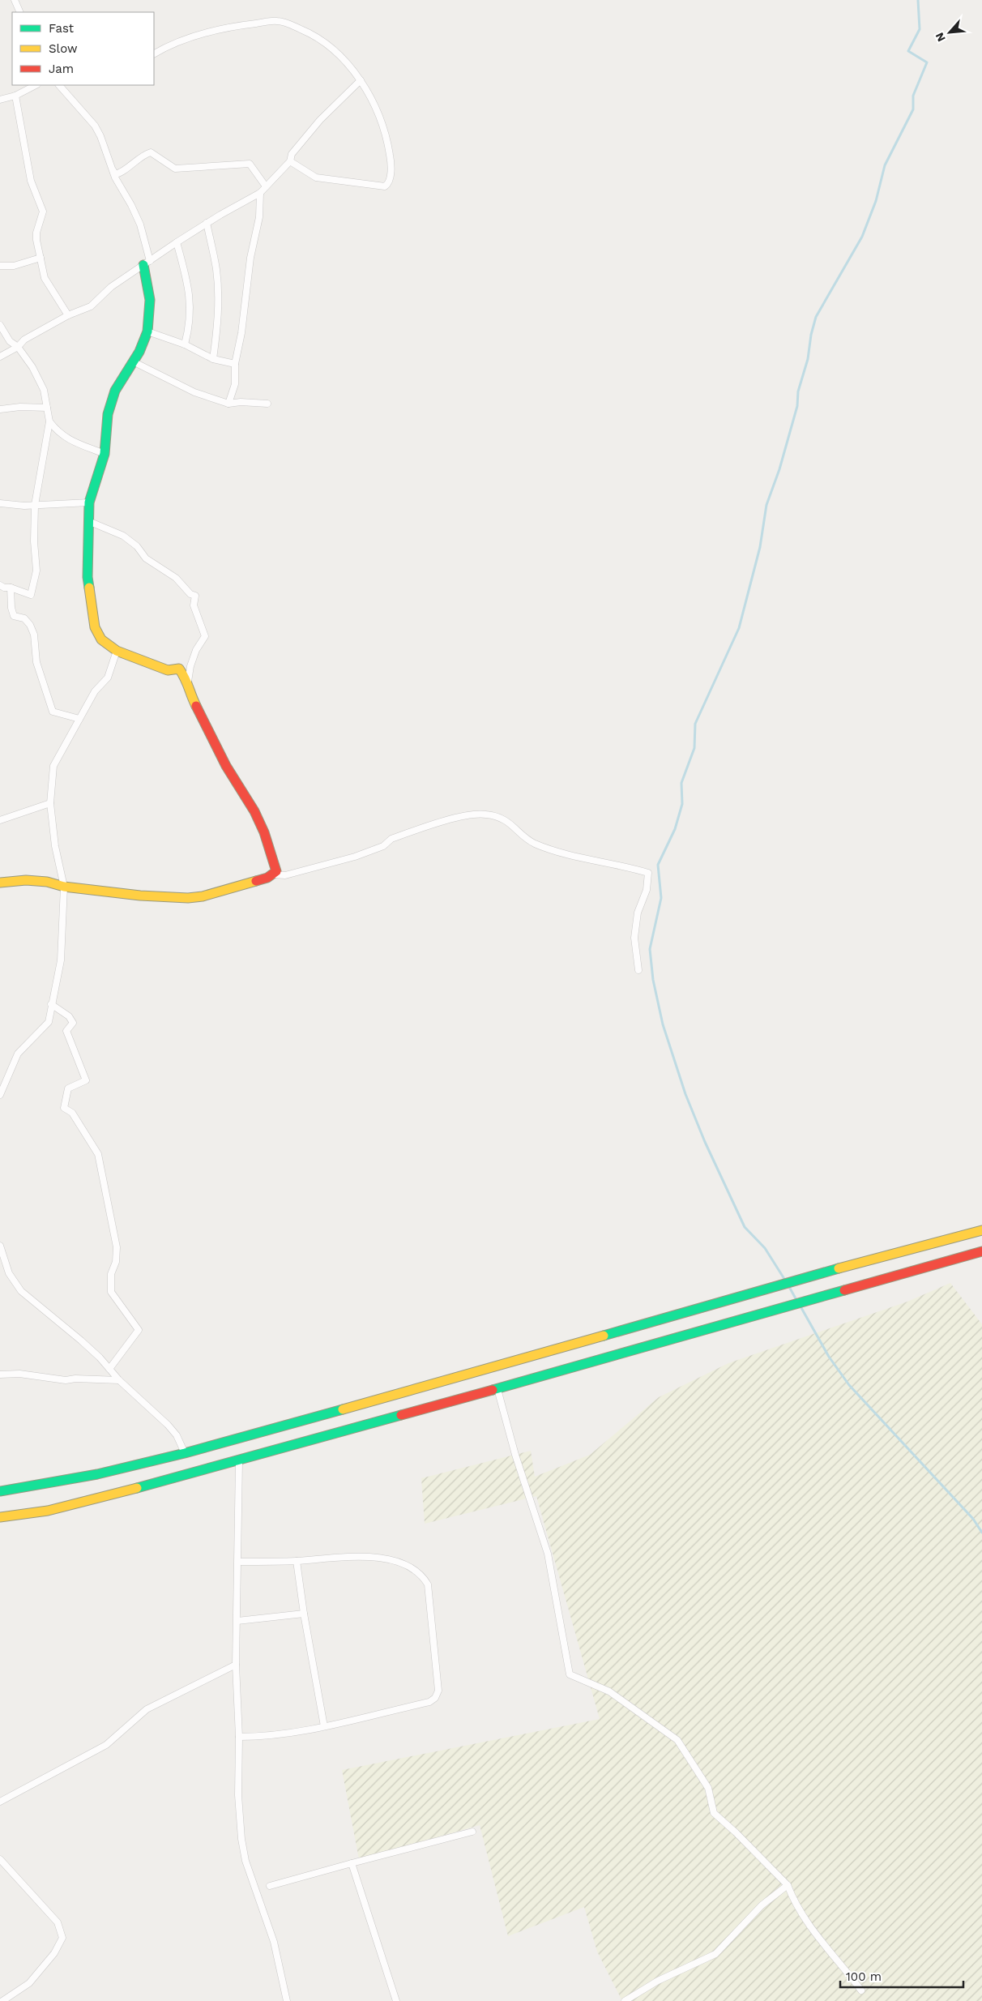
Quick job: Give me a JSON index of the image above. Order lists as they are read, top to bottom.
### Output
{
  "legend": ["Fast", "Slow", "Jam"],
  "scale_bar": "100 m",
  "north": "bottom left"
}
